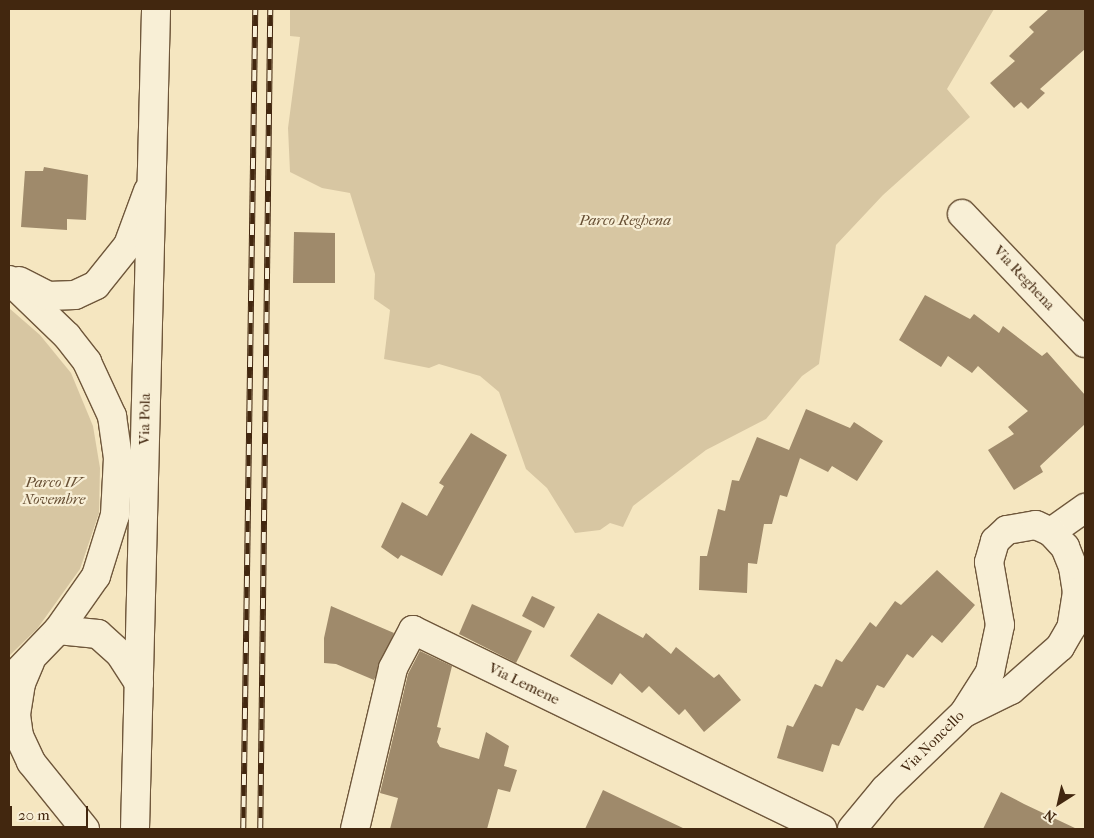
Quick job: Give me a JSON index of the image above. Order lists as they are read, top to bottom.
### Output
{
  "streets": {
    "street": [
      "Via Reghena",
      "Via Pola",
      "Via Lemene",
      "Via Noncello"
    ]
  },
  "parks": ["Parco Reghena", "Parco IV Novembre"],
  "scale_bar": "20 m",
  "north": "bottom left"
}
